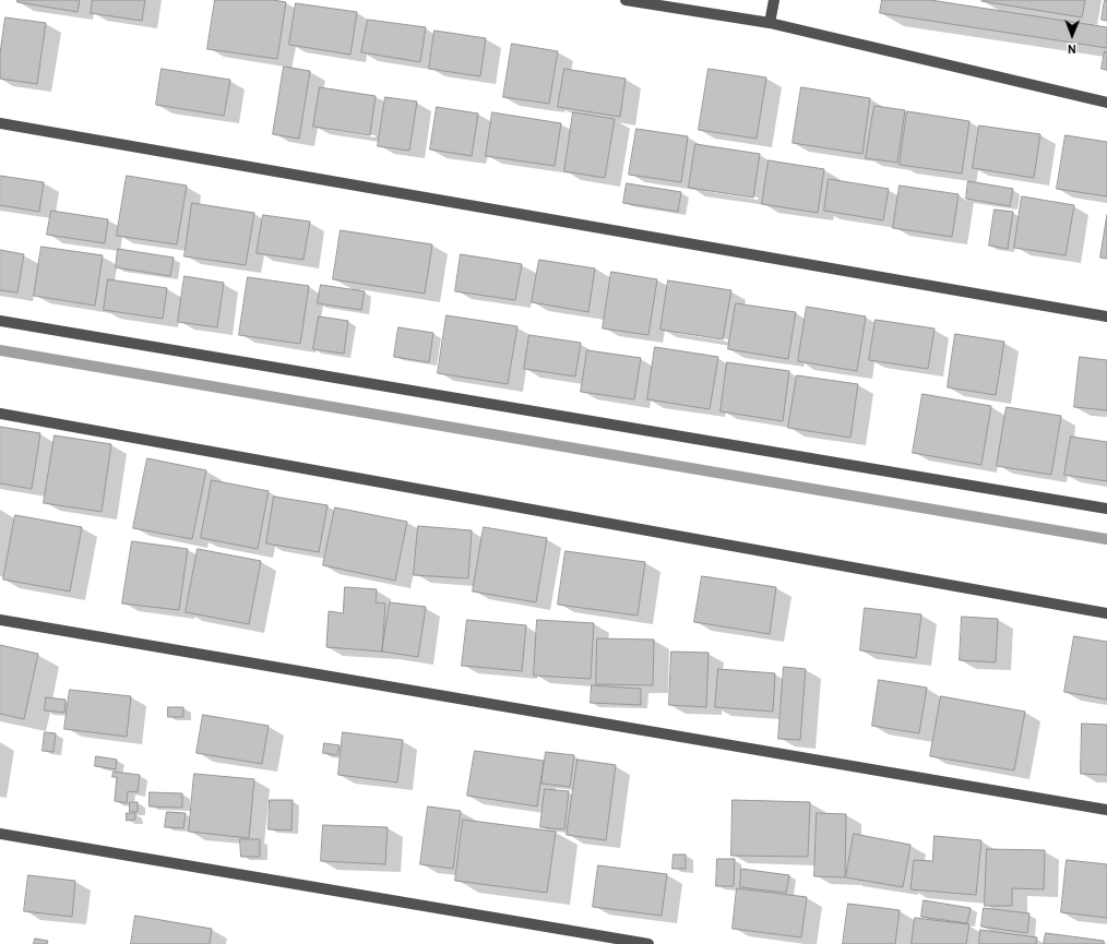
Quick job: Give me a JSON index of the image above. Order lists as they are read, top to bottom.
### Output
{
  "north": "bottom"
}
